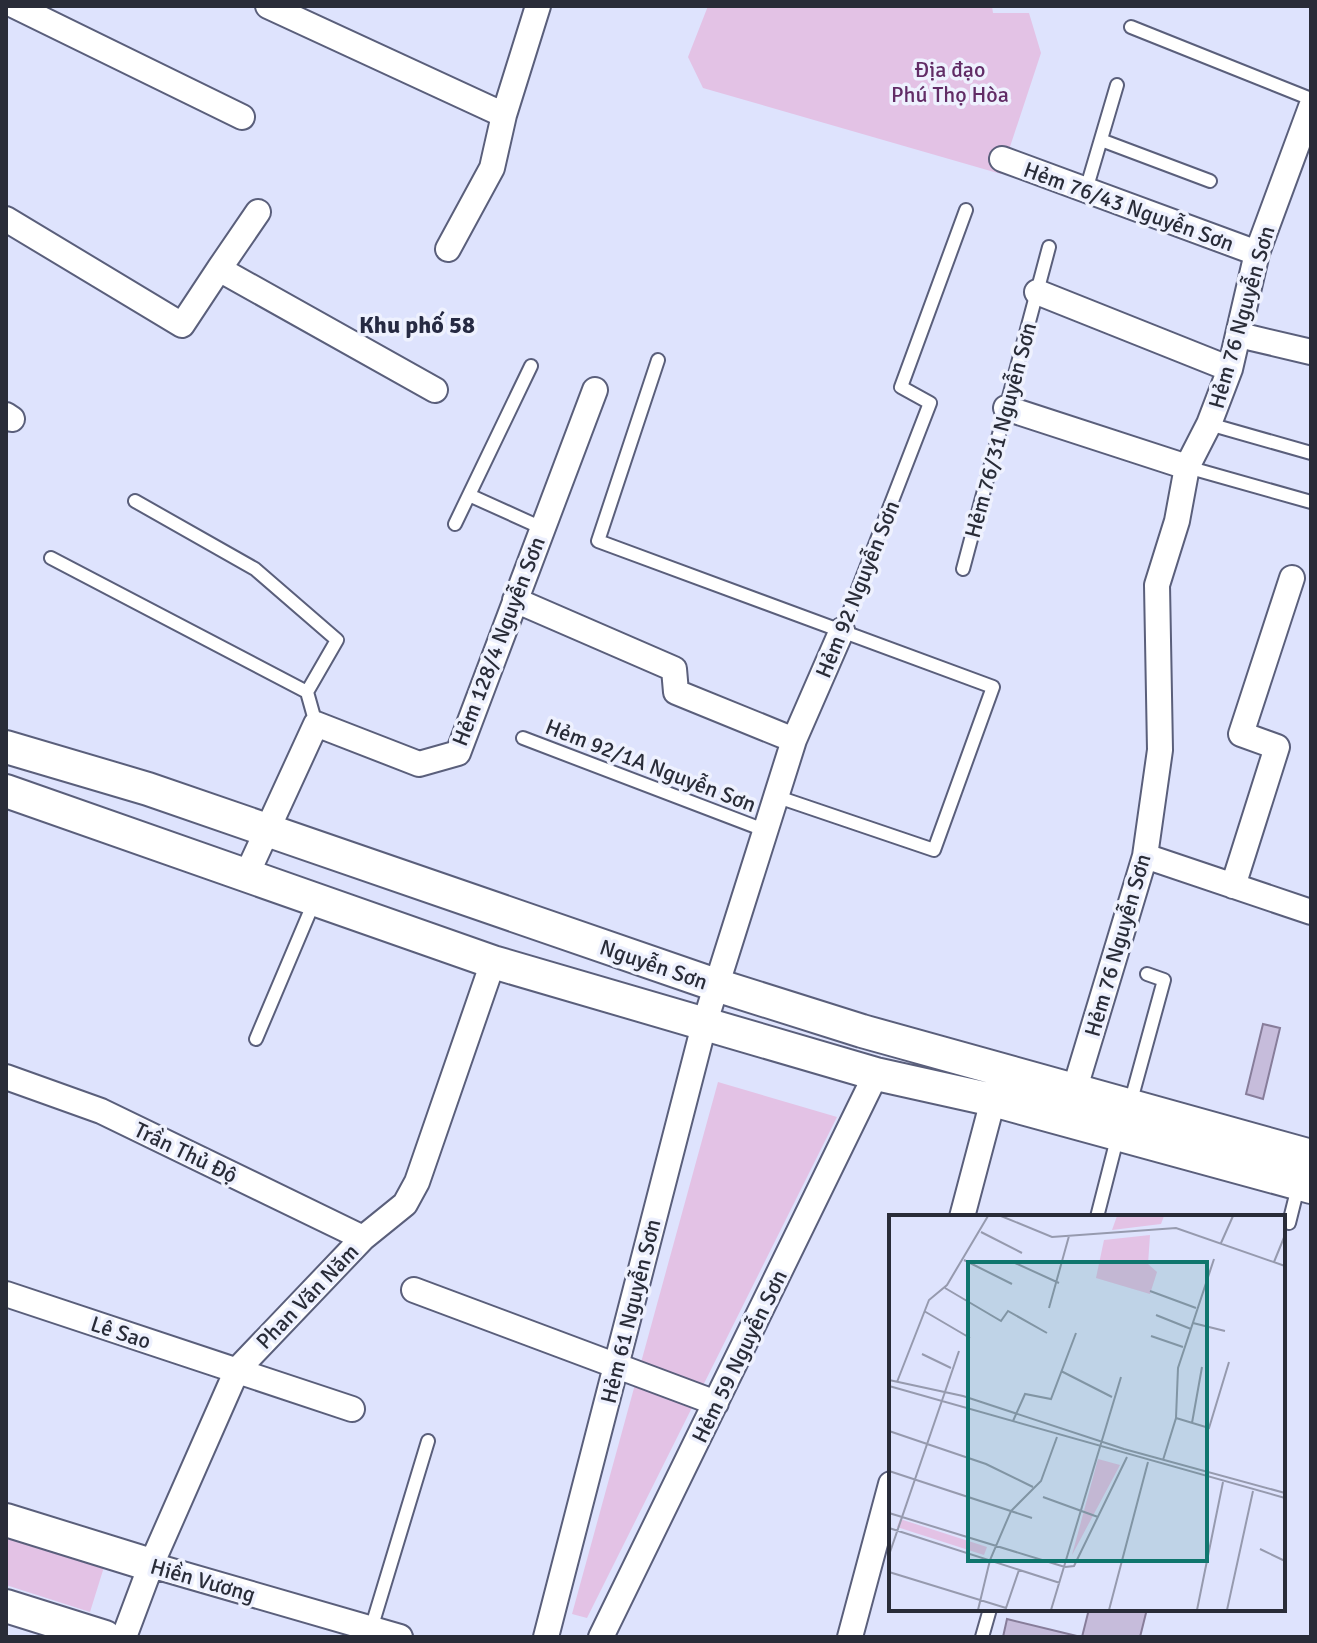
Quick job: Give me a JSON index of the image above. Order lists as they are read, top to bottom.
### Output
{
  "streets": {
    "street": [
      "Hẻm 76/43 Nguyễn Sơn",
      "Hẻm 76 Nguyễn Sơn",
      "Hẻm 76/31 Nguyễn Sơn",
      "Hẻm 92 Nguyễn Sơn",
      "Hẻm 128/4 Nguyễn Sơn",
      "Nguyễn Sơn",
      "Trần Thủ Độ",
      "Phan Văn Năm",
      "Hẻm 61 Nguyễn Sơn",
      "Lê Sao",
      "Hẻm 59 Nguyễn Sơn",
      "Hiền Vương"
    ],
    "lane": ["Hẻm 92/1A Nguyễn Sơn"]
  },
  "crossings": [
    ["Hẻm 76/43 Nguyễn Sơn", "Hẻm 76 Nguyễn Sơn"],
    ["Hẻm 76 Nguyễn Sơn", "Hẻm 76/31 Nguyễn Sơn"],
    ["Hẻm 76 Nguyễn Sơn", "Nguyễn Sơn"],
    ["Hẻm 92 Nguyễn Sơn", "Hẻm 92/1A Nguyễn Sơn"],
    ["Hẻm 92 Nguyễn Sơn", "Nguyễn Sơn"],
    ["Hẻm 92 Nguyễn Sơn", "Hẻm 61 Nguyễn Sơn"],
    ["Nguyễn Sơn", "Phan Văn Năm"],
    ["Nguyễn Sơn", "Hẻm 61 Nguyễn Sơn"],
    ["Nguyễn Sơn", "Hẻm 59 Nguyễn Sơn"],
    ["Trần Thủ Độ", "Phan Văn Năm"],
    ["Phan Văn Năm", "Lê Sao"],
    ["Phan Văn Năm", "Hiền Vương"]
  ],
  "districts": ["Khu phố 58"],
  "parks": ["Địa đạo Phú Thọ Hòa"]
}
